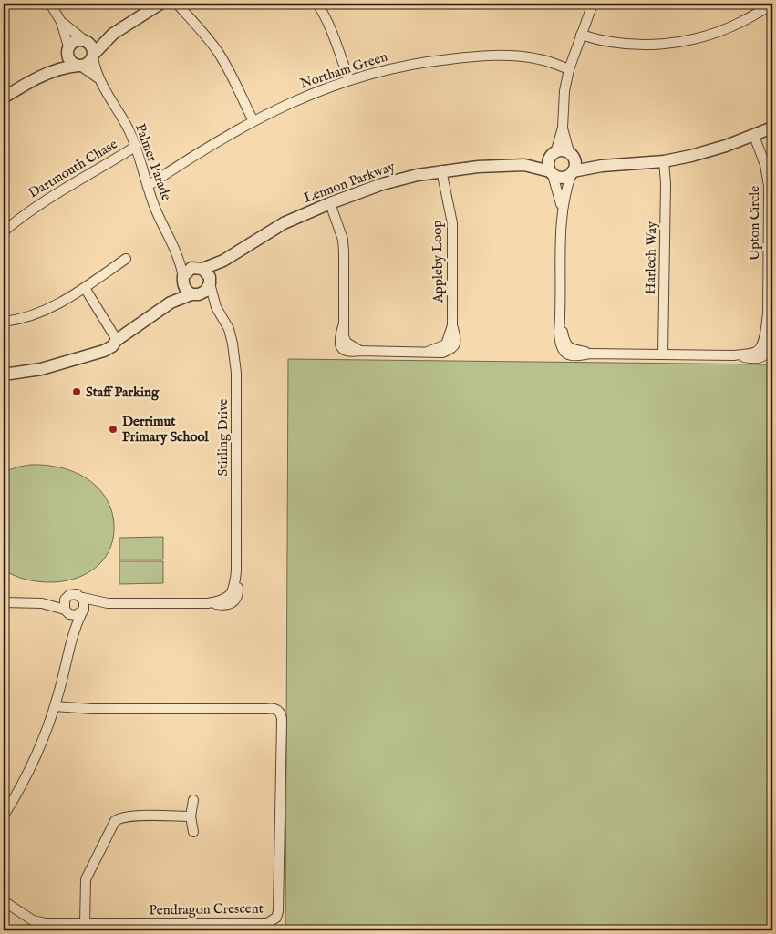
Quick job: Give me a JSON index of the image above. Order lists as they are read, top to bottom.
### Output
{
  "streets": {
    "street": [
      "Northam Green",
      "Palmer Parade",
      "Dartmouth Chase",
      "Lennon Parkway",
      "Upton Circle",
      "Harlech Way",
      "Appleby Loop",
      "Stirling Drive",
      "Pendragon Crescent"
    ]
  },
  "crossings": [
    ["Northam Green", "Palmer Parade"],
    ["Palmer Parade", "Dartmouth Chase"],
    ["Palmer Parade", "Lennon Parkway"],
    ["Palmer Parade", "Stirling Drive"],
    ["Lennon Parkway", "Upton Circle"],
    ["Lennon Parkway", "Appleby Loop"],
    ["Lennon Parkway", "Stirling Drive"],
    ["Upton Circle", "Harlech Way"]
  ],
  "places": ["Staff Parking", "Derrimut Primary School"]
}
